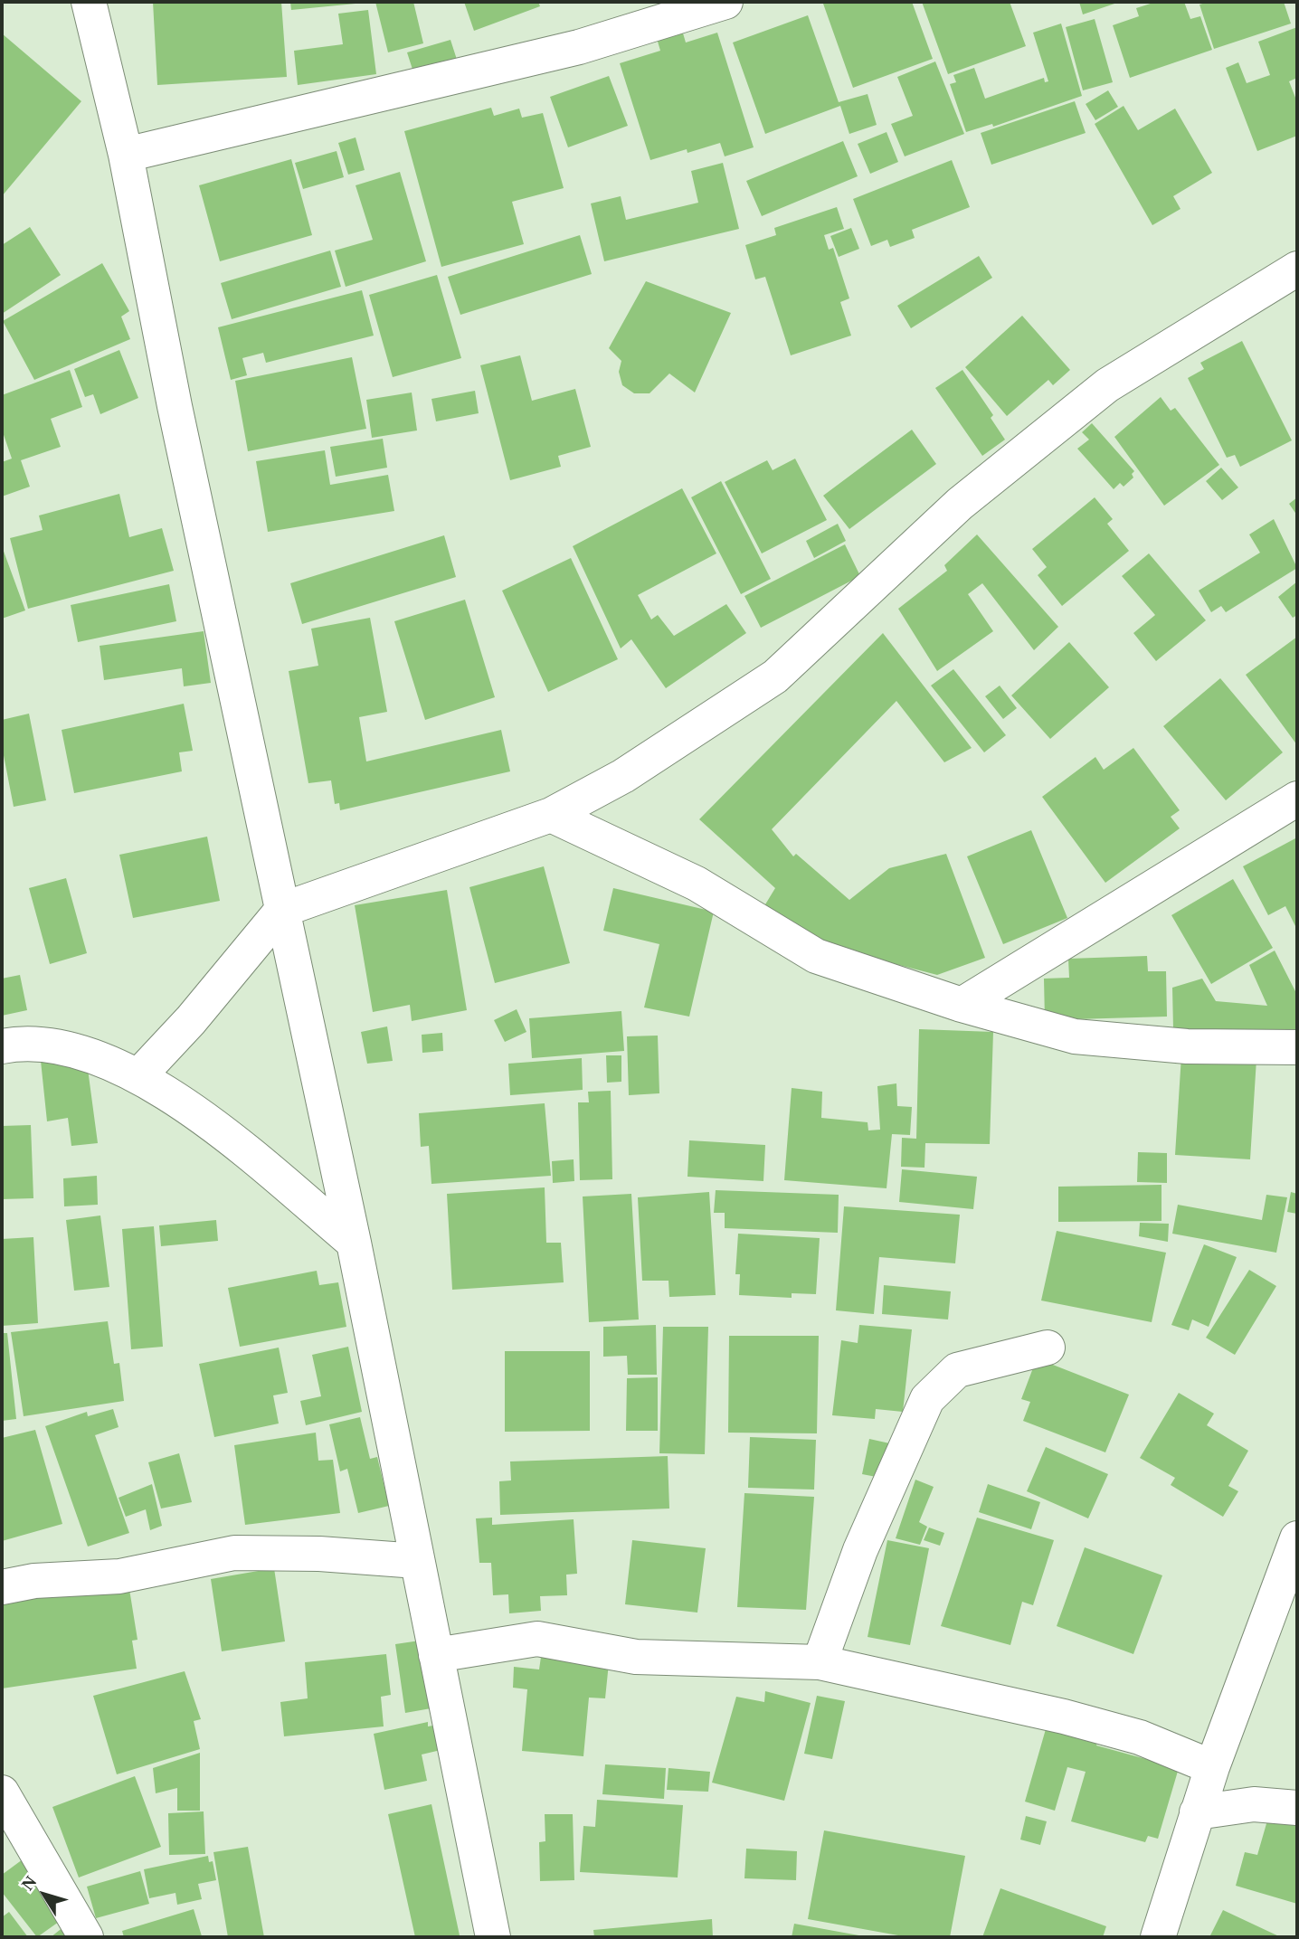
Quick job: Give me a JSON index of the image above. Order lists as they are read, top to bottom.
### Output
{
  "north": "top left"
}
